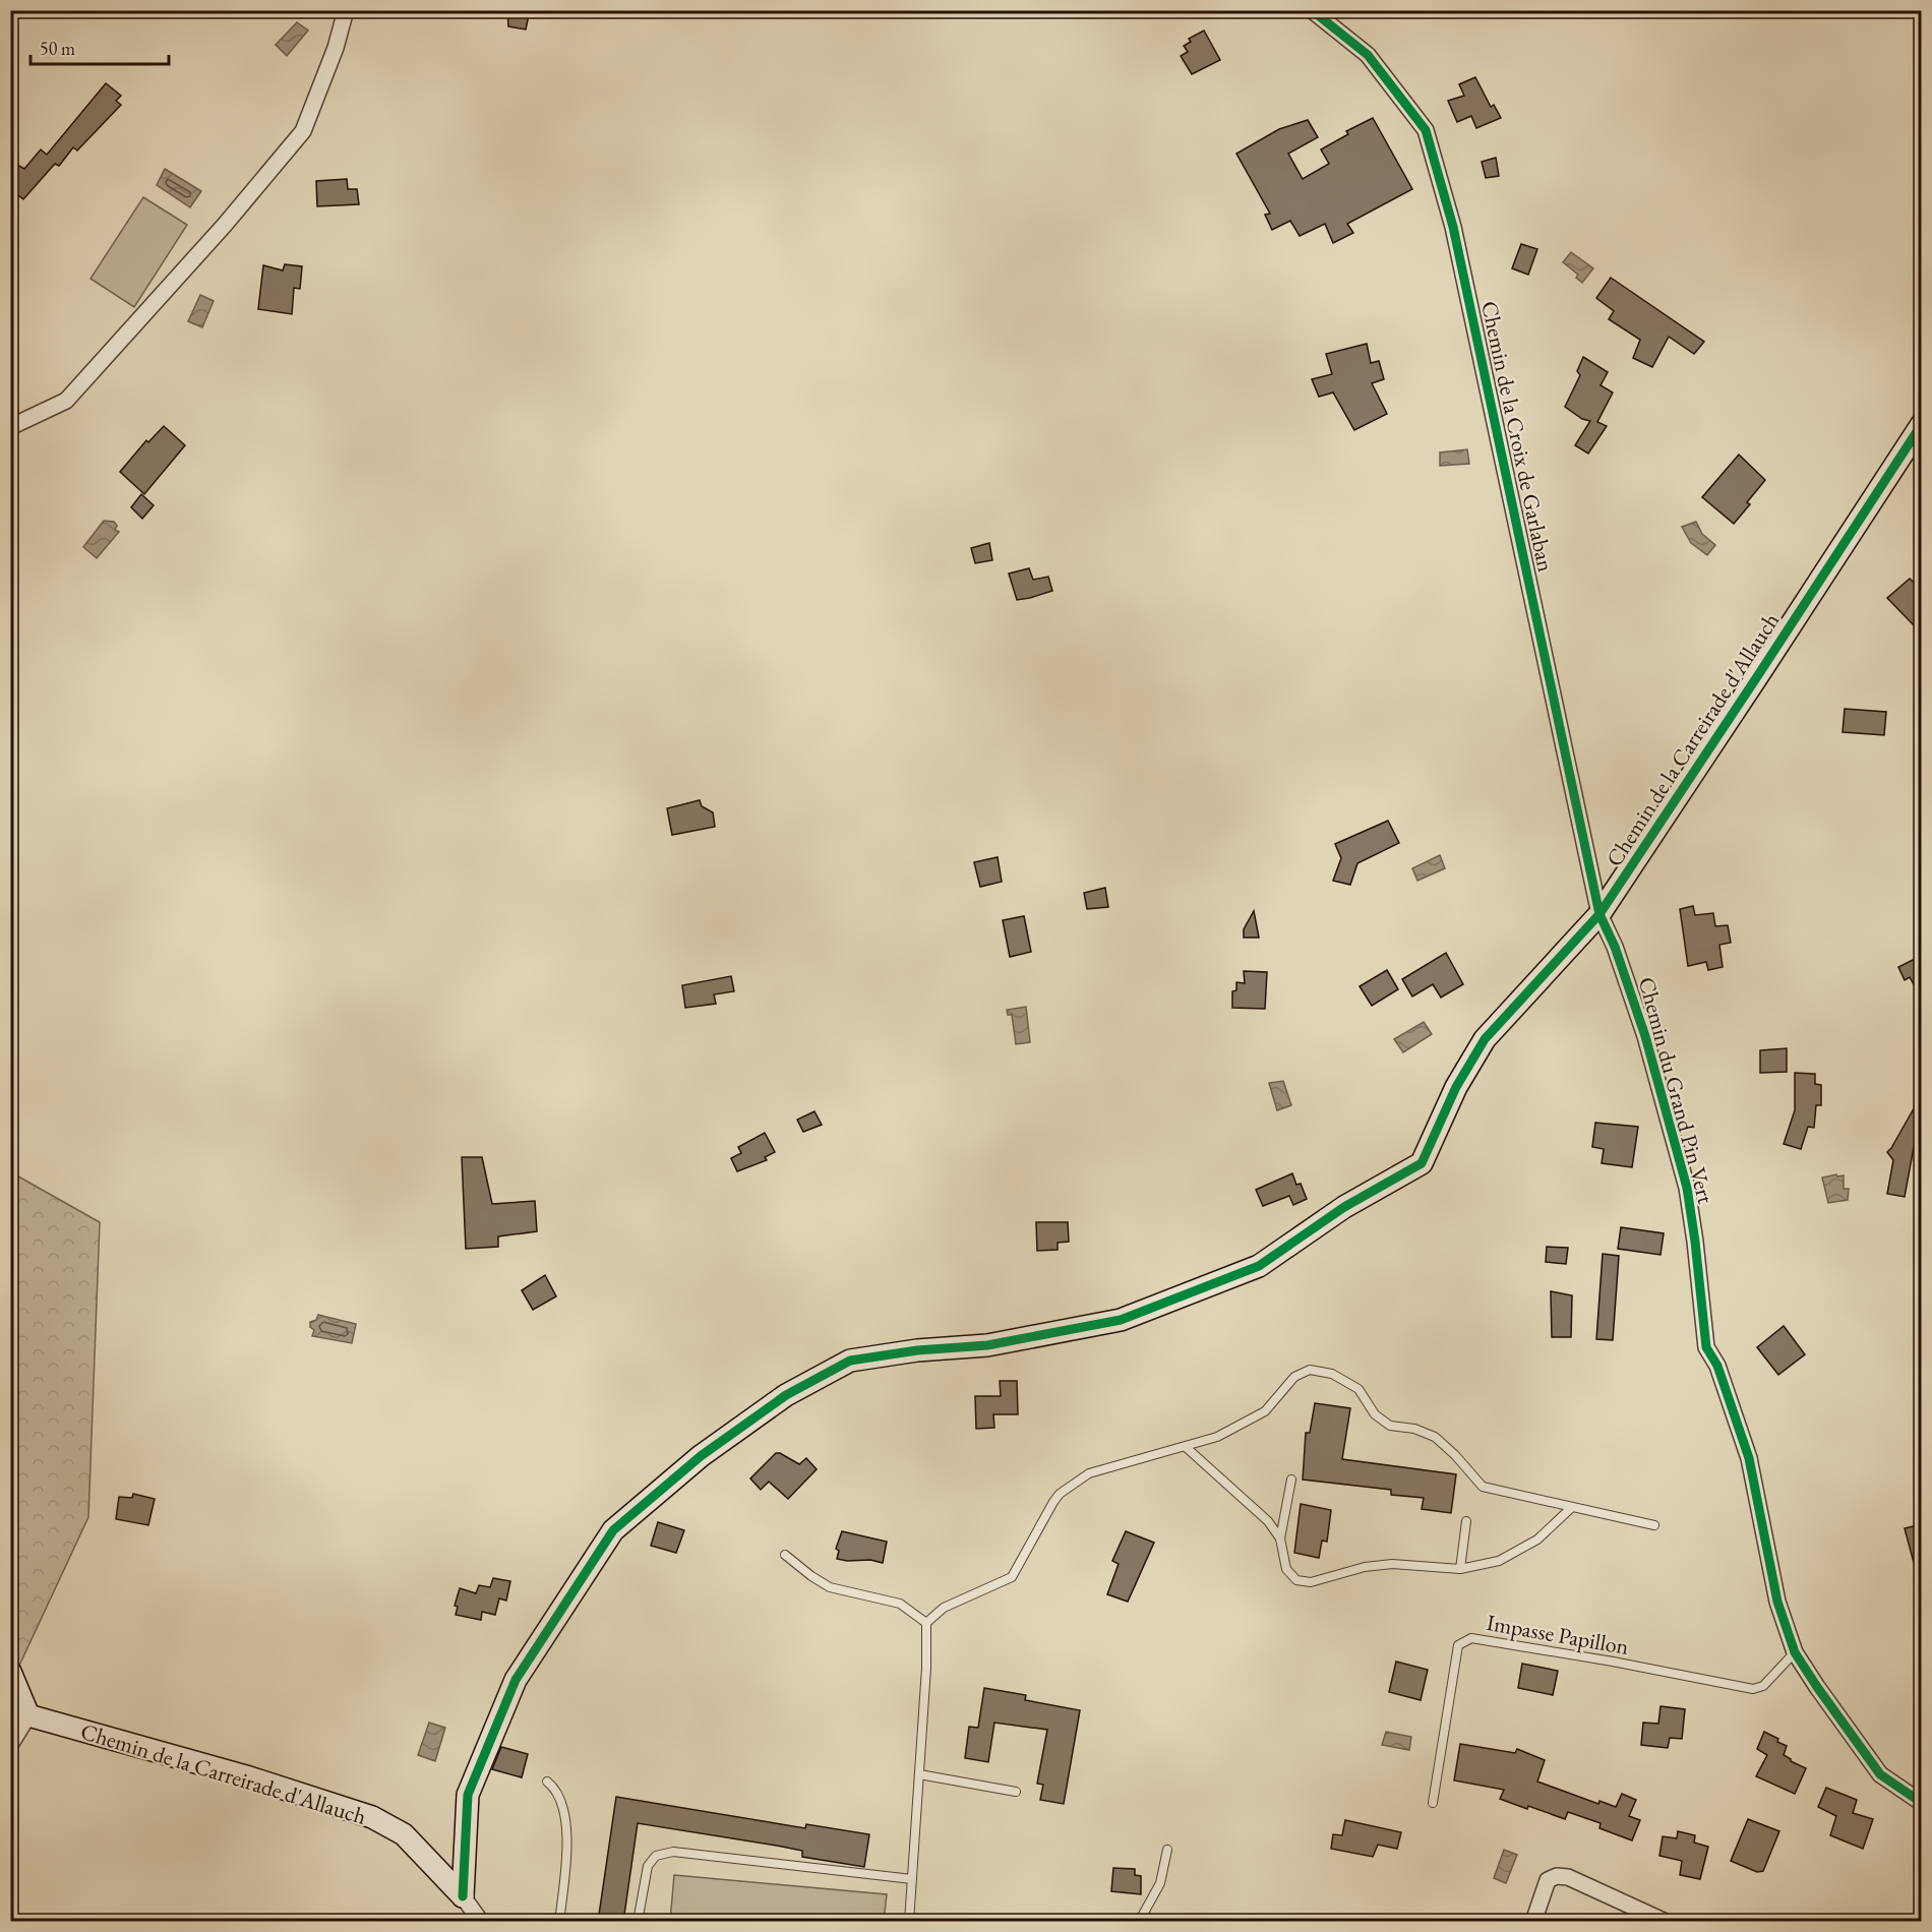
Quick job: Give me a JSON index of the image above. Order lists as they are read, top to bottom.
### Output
{
  "streets": {
    "street": ["Chemin de la Croix de Garlaban", "Chemin de la Carreirade d'Allauch", "Chemin du Grand Pin Vert"],
    "lane": ["Impasse Papillon"]
  },
  "crossings": [
    ["Chemin de la Croix de Garlaban", "Chemin de la Carreirade d'Allauch"],
    ["Chemin de la Croix de Garlaban", "Chemin du Grand Pin Vert"],
    ["Chemin de la Carreirade d'Allauch", "Chemin du Grand Pin Vert"],
    ["Chemin du Grand Pin Vert", "Impasse Papillon"]
  ],
  "scale_bar": "50 m"
}
